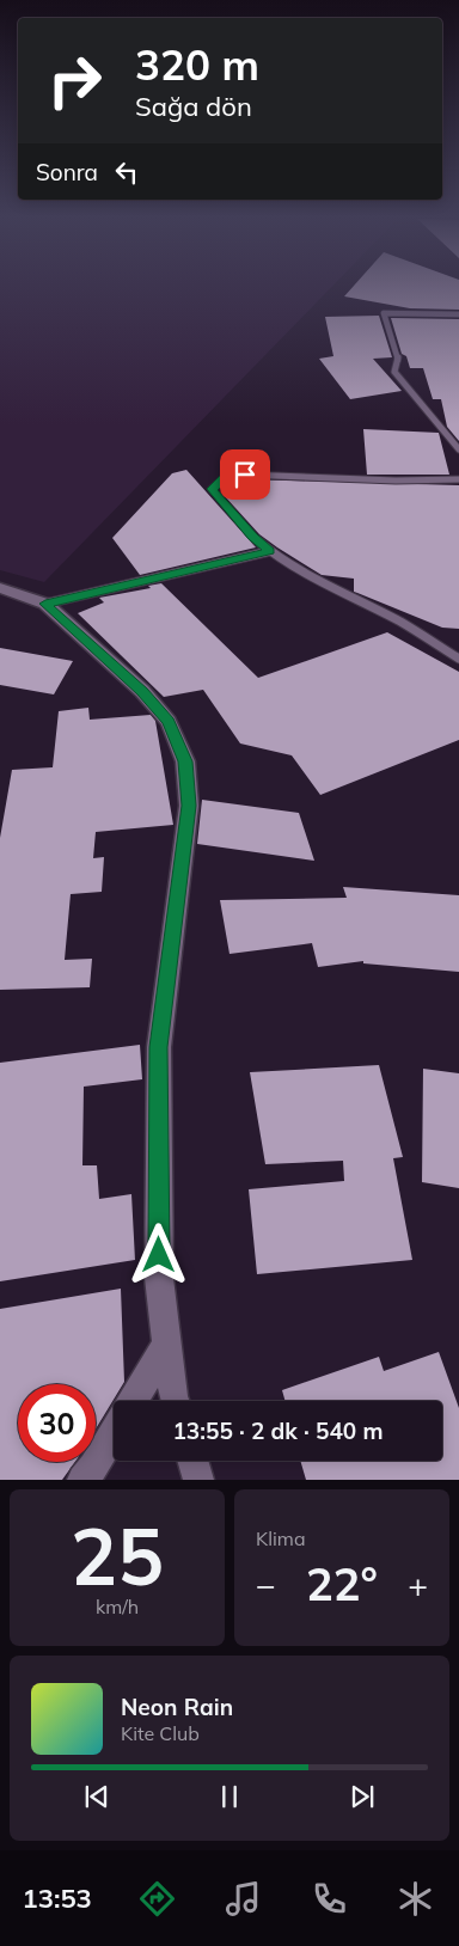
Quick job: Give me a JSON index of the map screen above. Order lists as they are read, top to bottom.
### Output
{
  "page": {
    "turn": ["320 m", "Sağa dön"],
    "then": "Sonra",
    "limit": "30",
    "trip": "13:55 · 2 dk · 540 m",
    "tile": [
      ["25", "km/h"],
      "Klima"
    ],
    "heat": ["−", "22°", "+"],
    "song": ["Neon Rain", "Kite Club"],
    "tabs": "13:53"
  }
}
